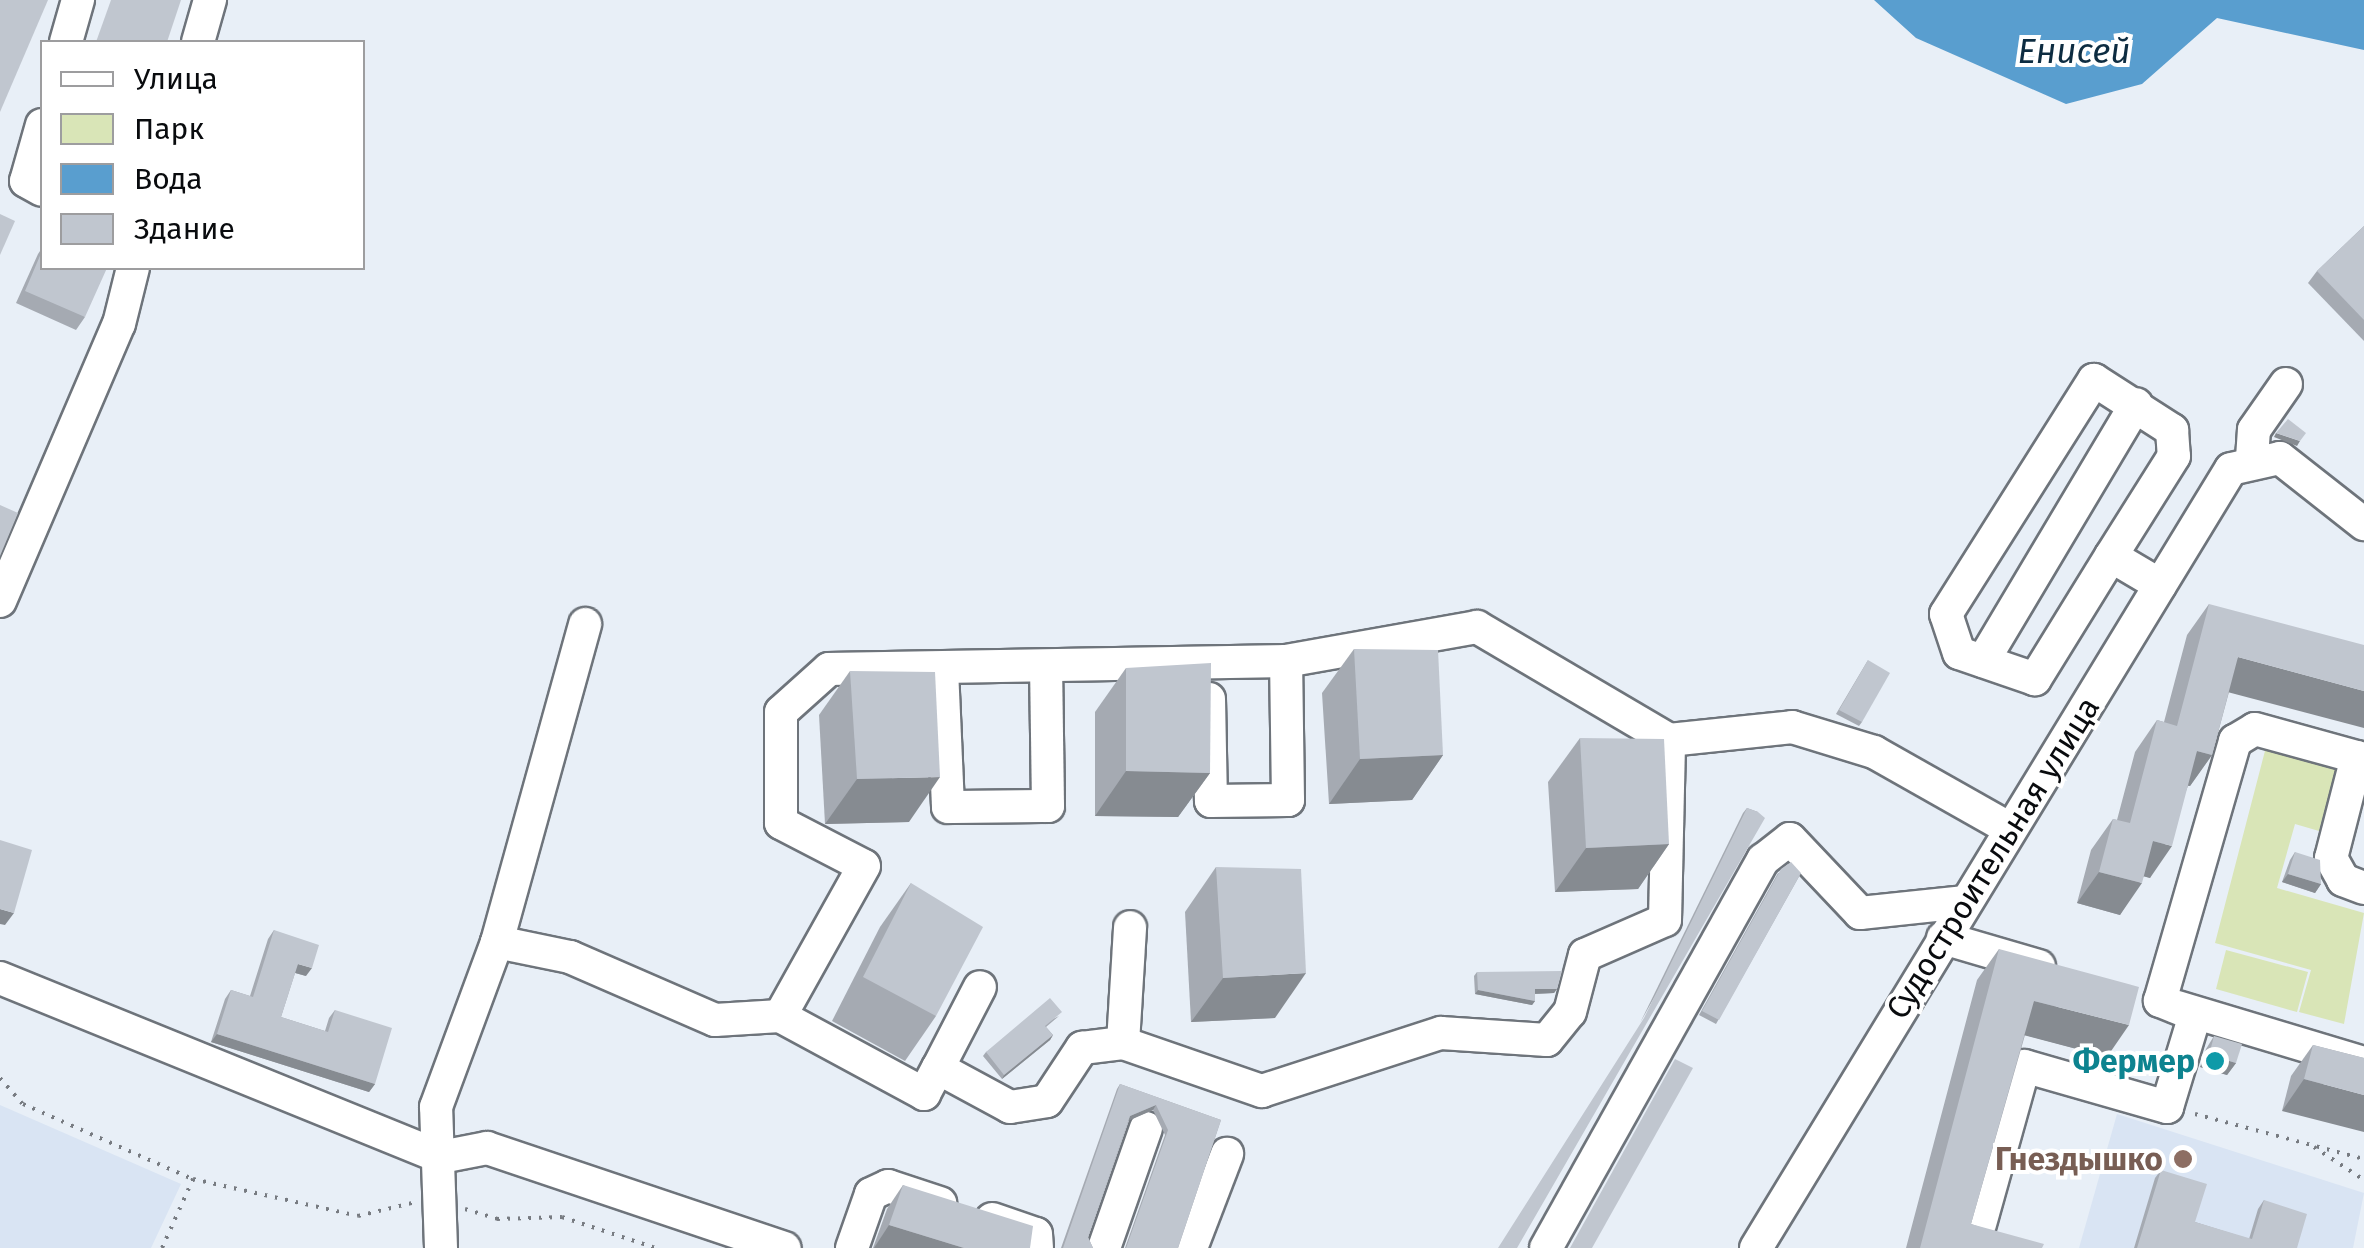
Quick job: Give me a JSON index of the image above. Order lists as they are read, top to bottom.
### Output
{
  "streets": {
    "street": ["Судостроительная улица"]
  },
  "water": ["Енисей"],
  "places": ["Фермер", "Гнездышко"],
  "legend": [
    "Улица",
    "Парк",
    "Вода",
    "Здание"
  ]
}
